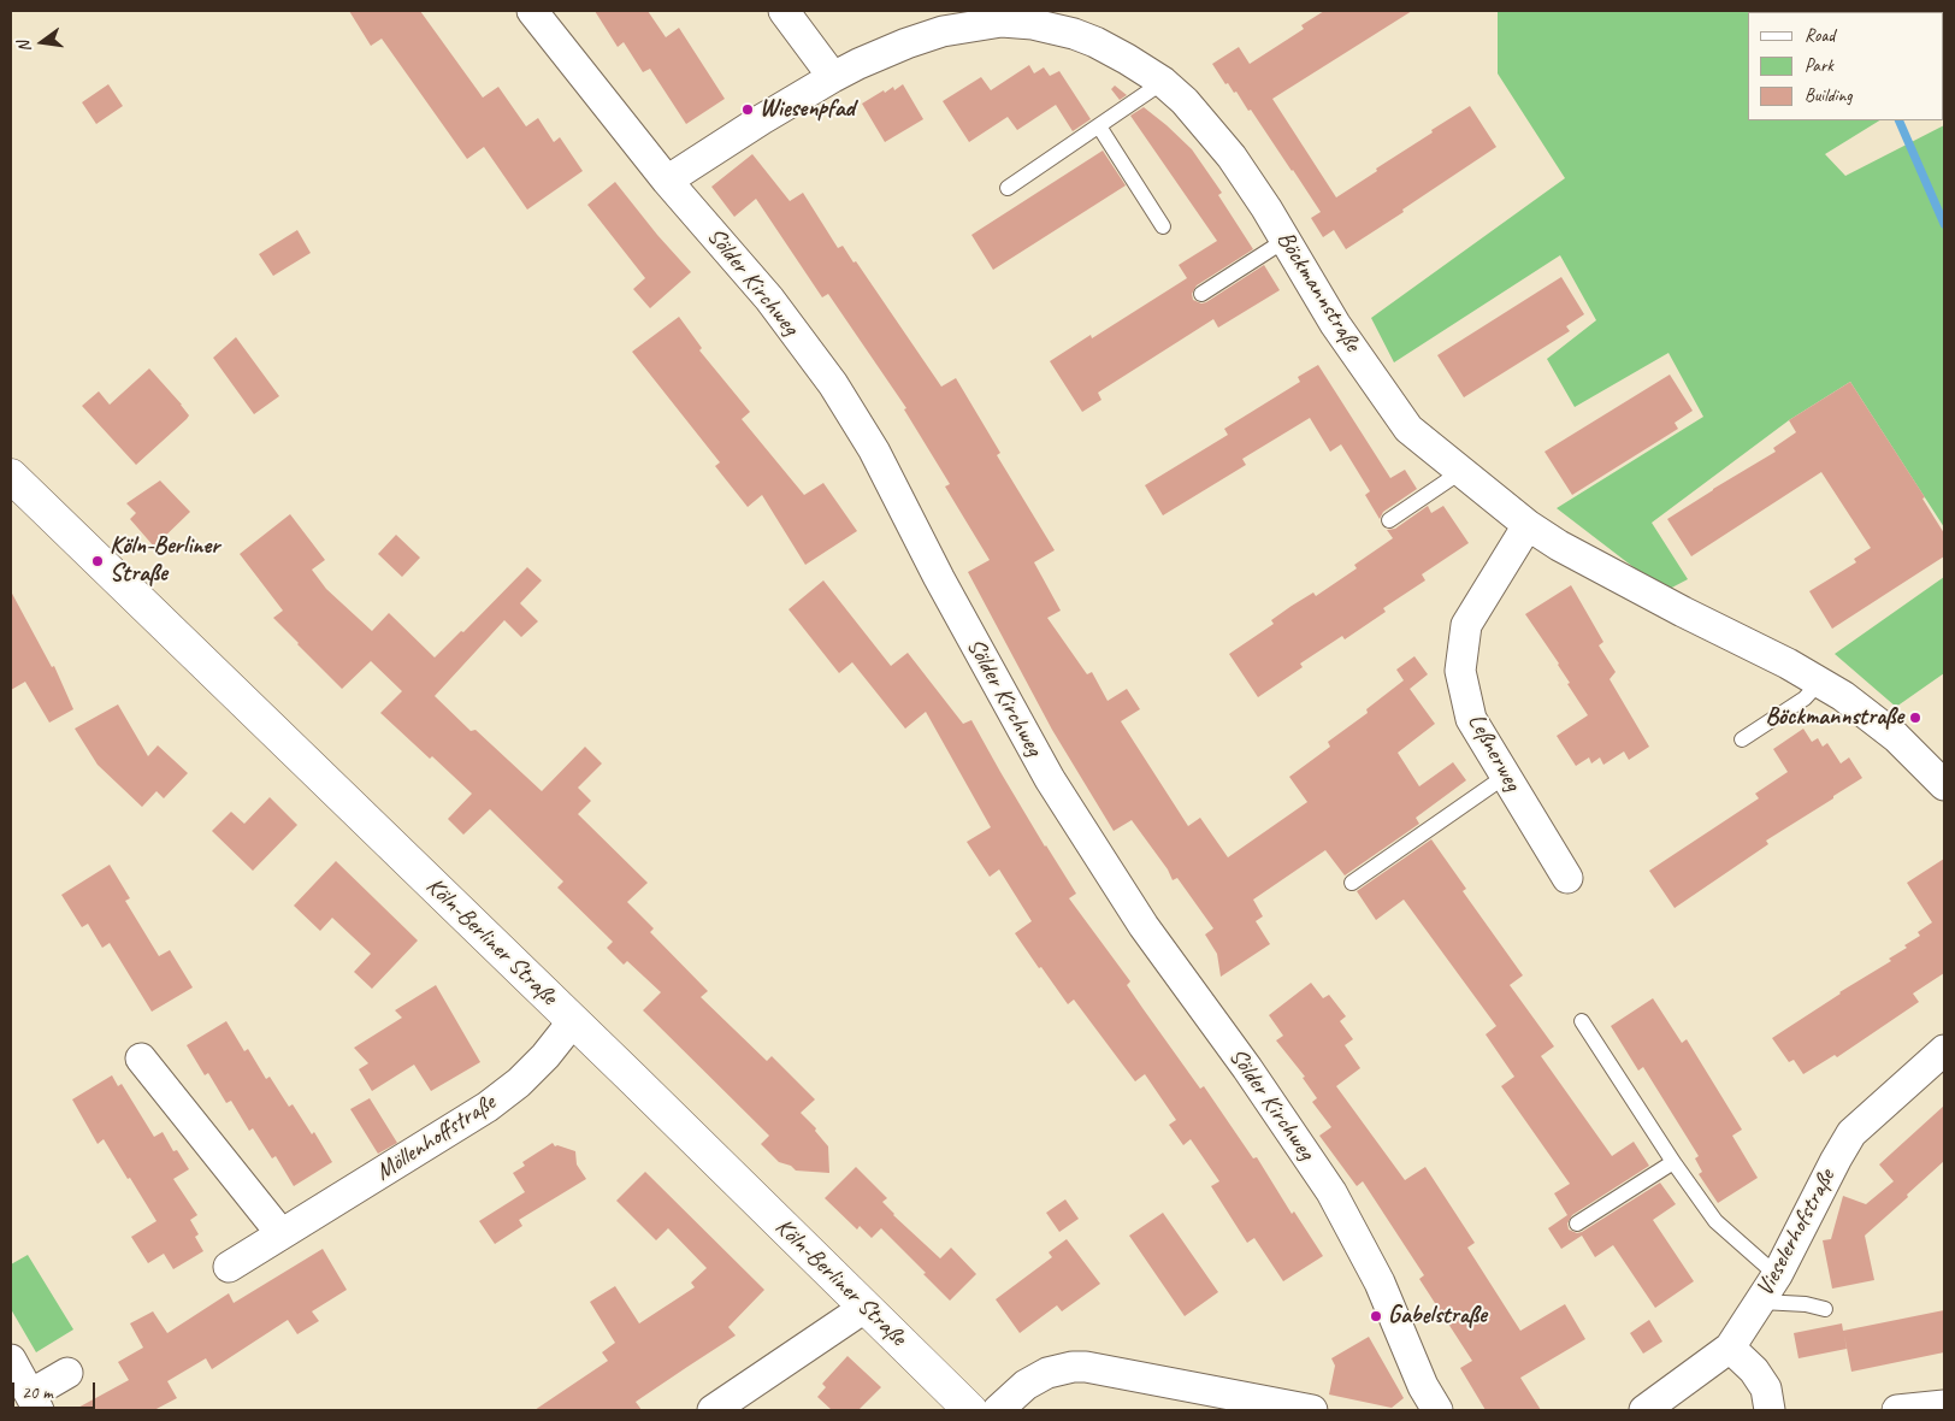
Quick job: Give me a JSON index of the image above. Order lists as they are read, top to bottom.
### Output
{
  "streets": {
    "main road": ["Köln-Berliner Straße"],
    "street": [
      "Sölder Kirchweg",
      "Böckmannstraße",
      "Leßnerweg",
      "Möllenhoffstraße",
      "Vieselerhofstraße"
    ]
  },
  "crossings": [
    ["Sölder Kirchweg", "Böckmannstraße"],
    ["Böckmannstraße", "Leßnerweg"],
    ["Köln-Berliner Straße", "Möllenhoffstraße"]
  ],
  "places": [
    "Wiesenpfad",
    "Köln-Berliner Straße",
    "Böckmannstraße",
    "Gabelstraße"
  ],
  "legend": ["Road", "Park", "Building"],
  "scale_bar": "20 m",
  "north": "left"
}
